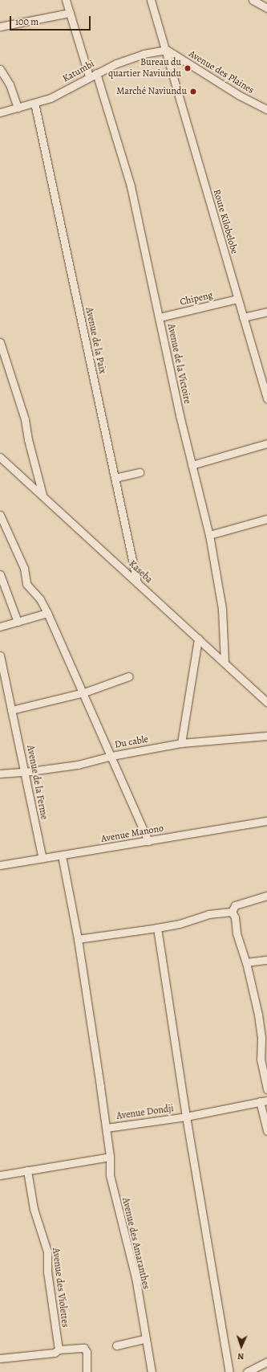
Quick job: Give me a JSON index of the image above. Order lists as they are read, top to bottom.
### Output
{
  "streets": {
    "street": [
      "Katumbi",
      "Avenue des Plaines",
      "Route Kilobelobe",
      "Chipeng",
      "Avenue de la Paix",
      "Avenue de la Victoire",
      "Kaseba",
      "Du cable",
      "Avenue de la Ferme",
      "Avenue Manono",
      "Avenue Dondji",
      "Avenue des Amaranthes",
      "Avenue des Violettes"
    ]
  },
  "crossings": [
    ["Katumbi", "Avenue des Plaines"],
    ["Katumbi", "Route Kilobelobe"],
    ["Katumbi", "Avenue de la Paix"],
    ["Katumbi", "Avenue de la Victoire"],
    ["Avenue des Plaines", "Route Kilobelobe"],
    ["Route Kilobelobe", "Chipeng"],
    ["Chipeng", "Avenue de la Victoire"],
    ["Avenue de la Paix", "Kaseba"],
    ["Avenue de la Victoire", "Kaseba"],
    ["Du cable", "Avenue de la Ferme"],
    ["Avenue de la Ferme", "Avenue Manono"],
    ["Avenue Dondji", "Avenue des Amaranthes"]
  ],
  "places": ["Bureau du quartier Naviundu", "Marché Naviundu"],
  "scale_bar": "100 m",
  "north": "bottom"
}
